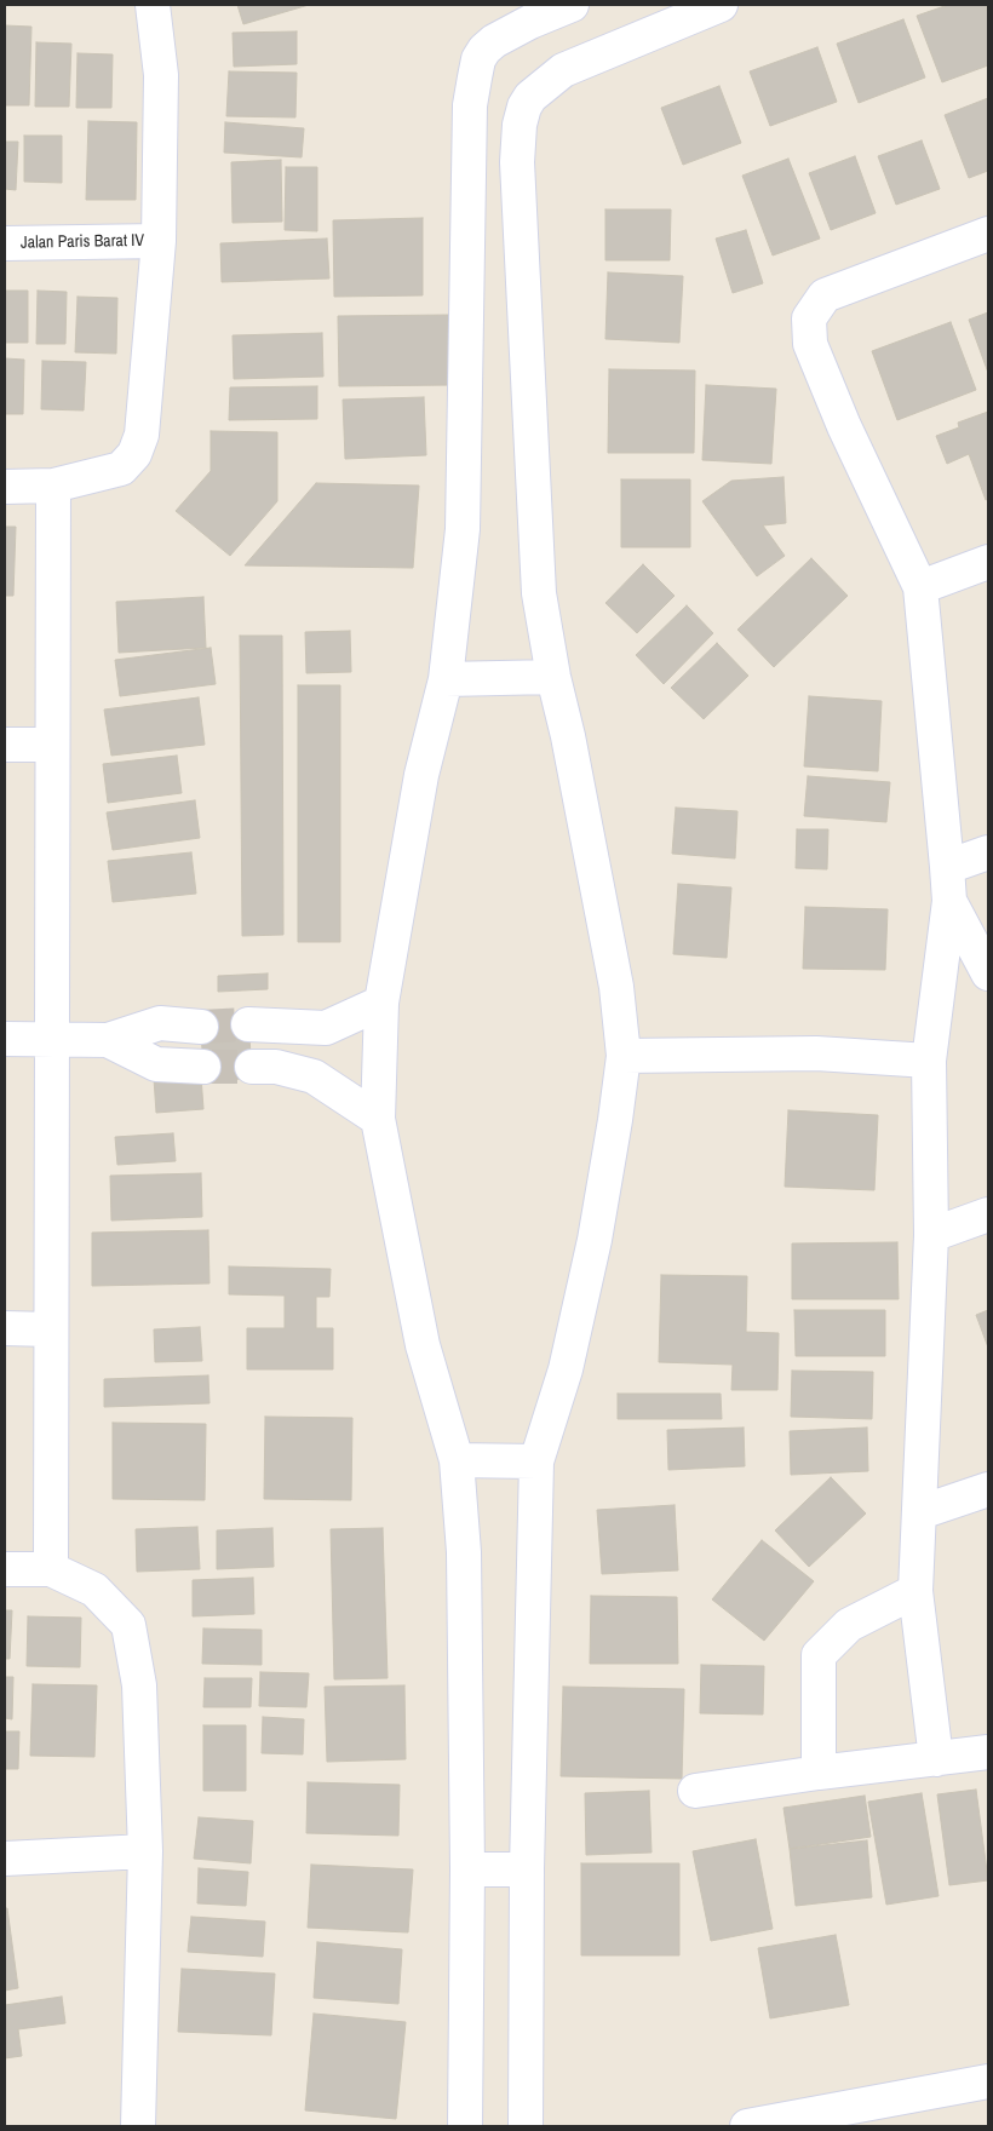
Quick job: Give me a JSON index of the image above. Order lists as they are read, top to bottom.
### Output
{
  "streets": {
    "street": ["Jalan Paris Barat IV"]
  }
}
